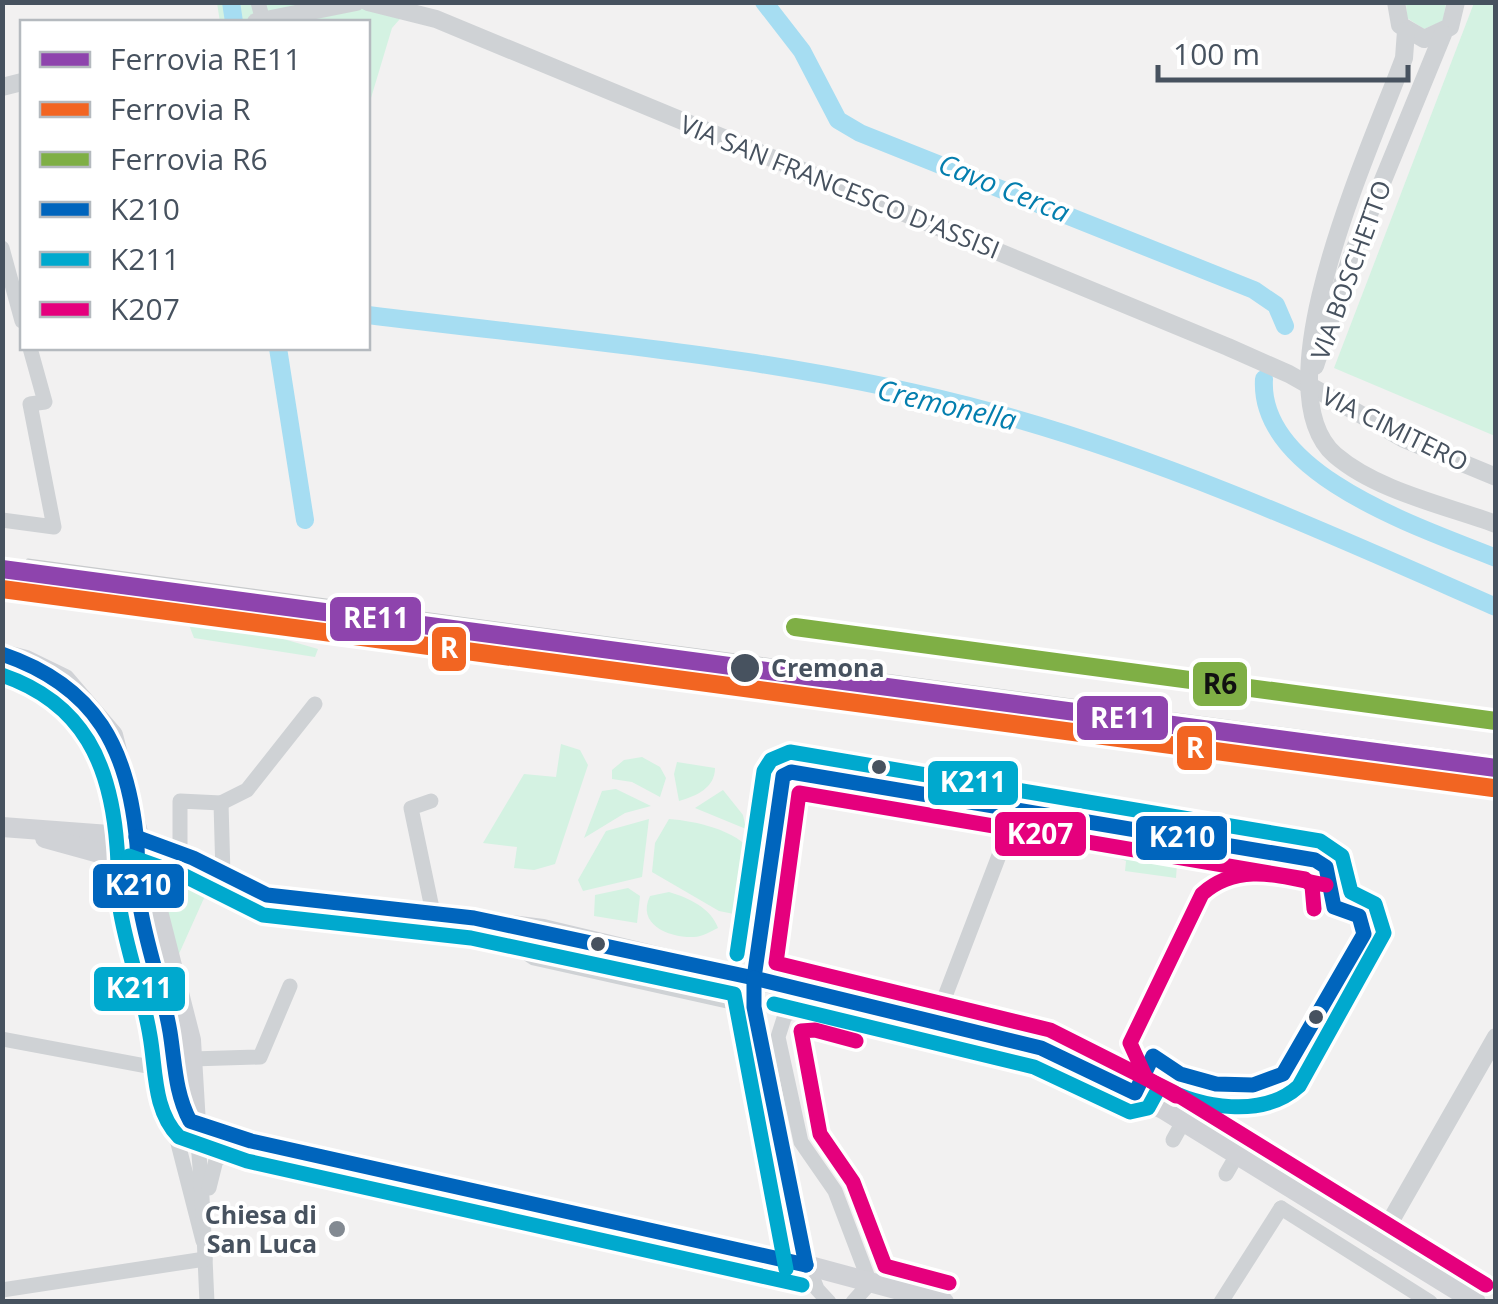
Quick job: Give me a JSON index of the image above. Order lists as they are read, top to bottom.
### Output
{
  "streets": {
    "street": ["VIA SAN FRANCESCO D'ASSISI", "VIA BOSCHETTO", "VIA CIMITERO"]
  },
  "crossings": [
    ["VIA SAN FRANCESCO D'ASSISI", "VIA BOSCHETTO"],
    ["VIA SAN FRANCESCO D'ASSISI", "VIA CIMITERO"],
    ["VIA BOSCHETTO", "VIA CIMITERO"]
  ],
  "water": ["Cavo Cerca", "Cremonella"],
  "places": ["Cremona", "Chiesa di San Luca"],
  "lines": [
    "rail line RE11",
    "rail line R",
    "rail line R6",
    "transit line K210",
    "transit line K211",
    "transit line K207"
  ],
  "legend": [
    "Ferrovia RE11",
    "Ferrovia R",
    "Ferrovia R6",
    "K210",
    "K211",
    "K207"
  ],
  "scale_bar": "100 m"
}
